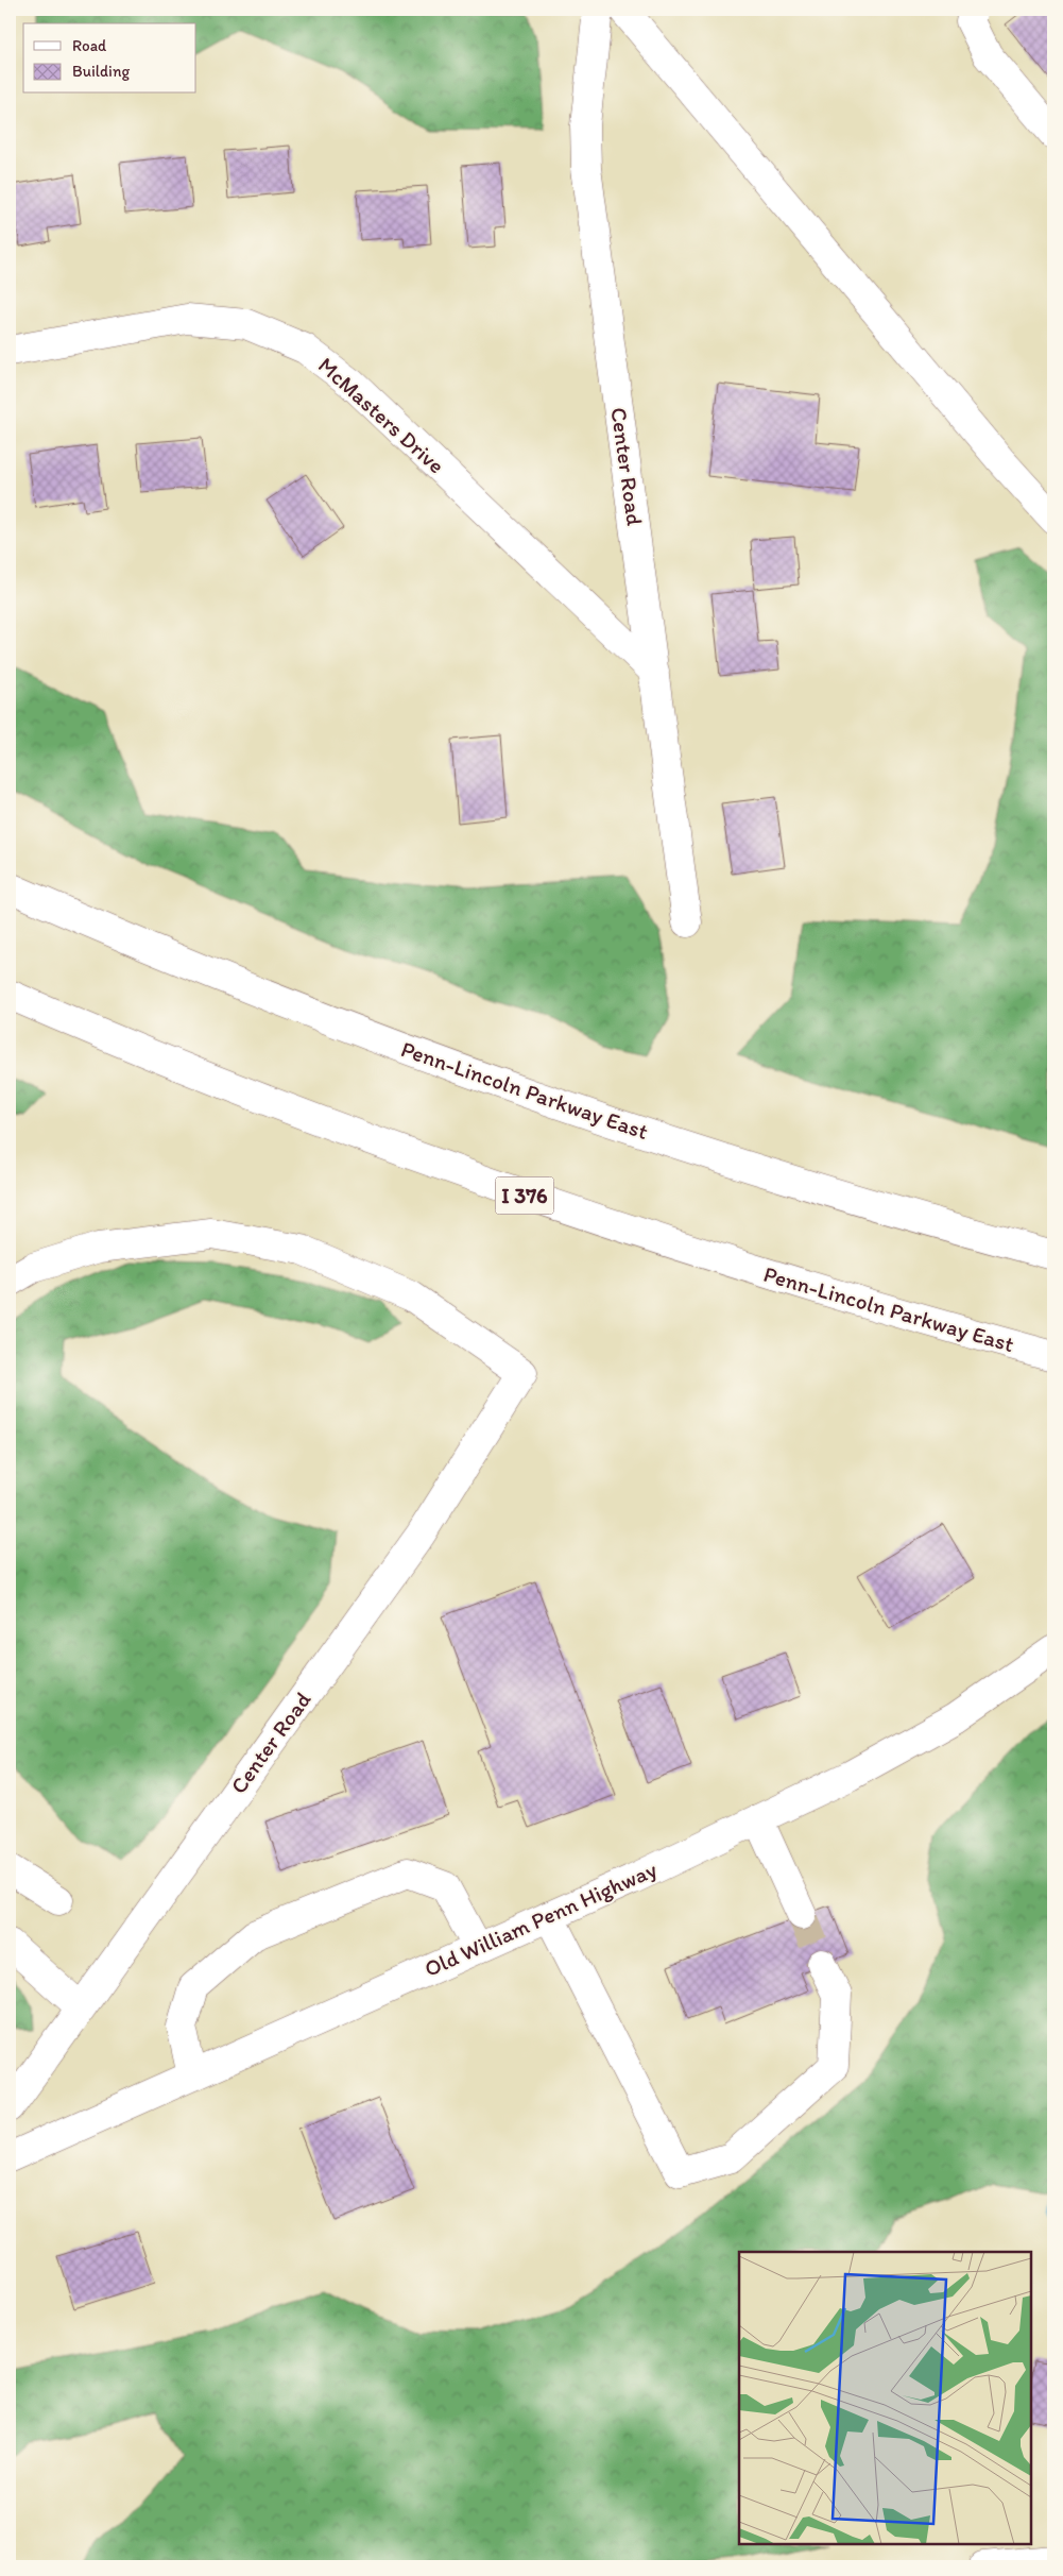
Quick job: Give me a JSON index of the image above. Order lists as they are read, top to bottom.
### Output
{
  "streets": {
    "main road": [
      "McMasters Drive",
      "Center Road",
      "Penn-Lincoln Parkway East",
      "I 376",
      "Old William Penn Highway"
    ]
  },
  "crossings": [
    ["McMasters Drive", "Center Road"]
  ],
  "legend": ["Road", "Building"]
}
